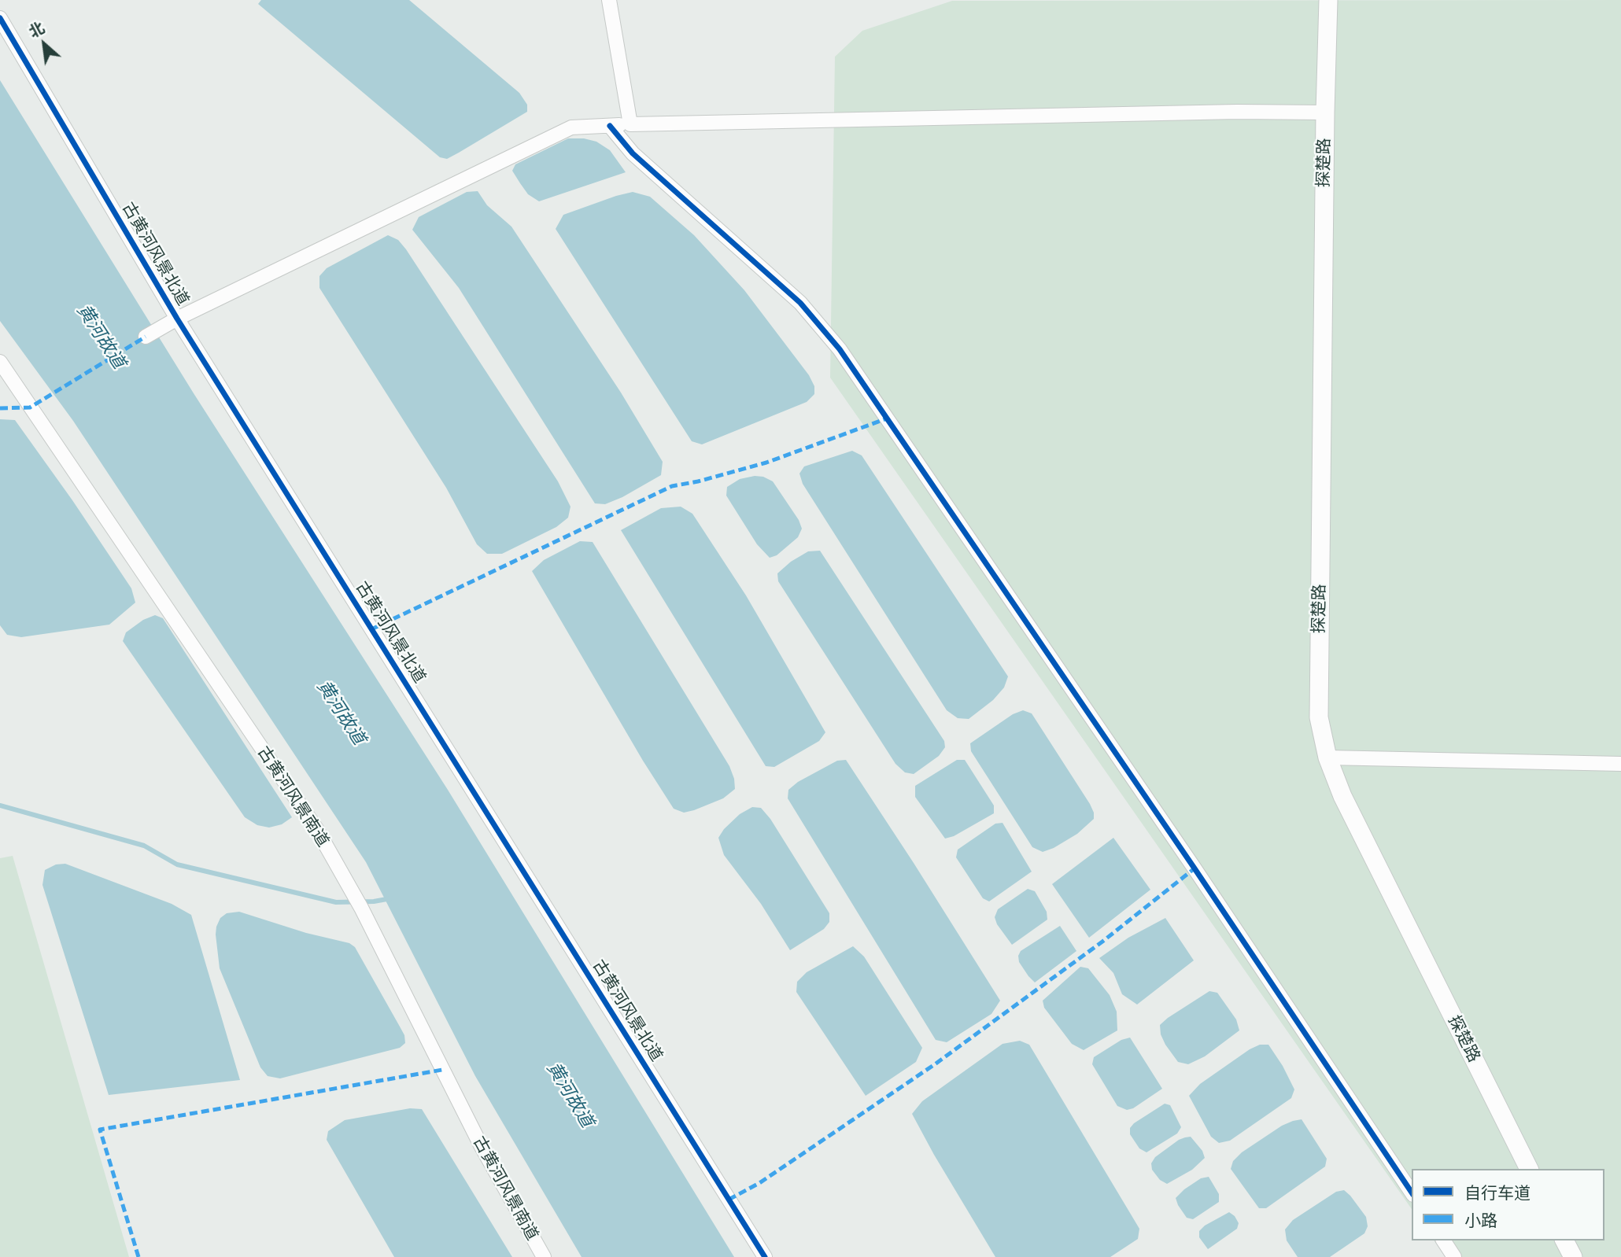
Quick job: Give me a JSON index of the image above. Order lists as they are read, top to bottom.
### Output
{
  "streets": {
    "main road": ["探楚路"],
    "street": ["古黄河风景北道", "古黄河风景南道"]
  },
  "water": ["黄河故道"],
  "legend": ["自行车道", "小路"],
  "north": "top left"
}
